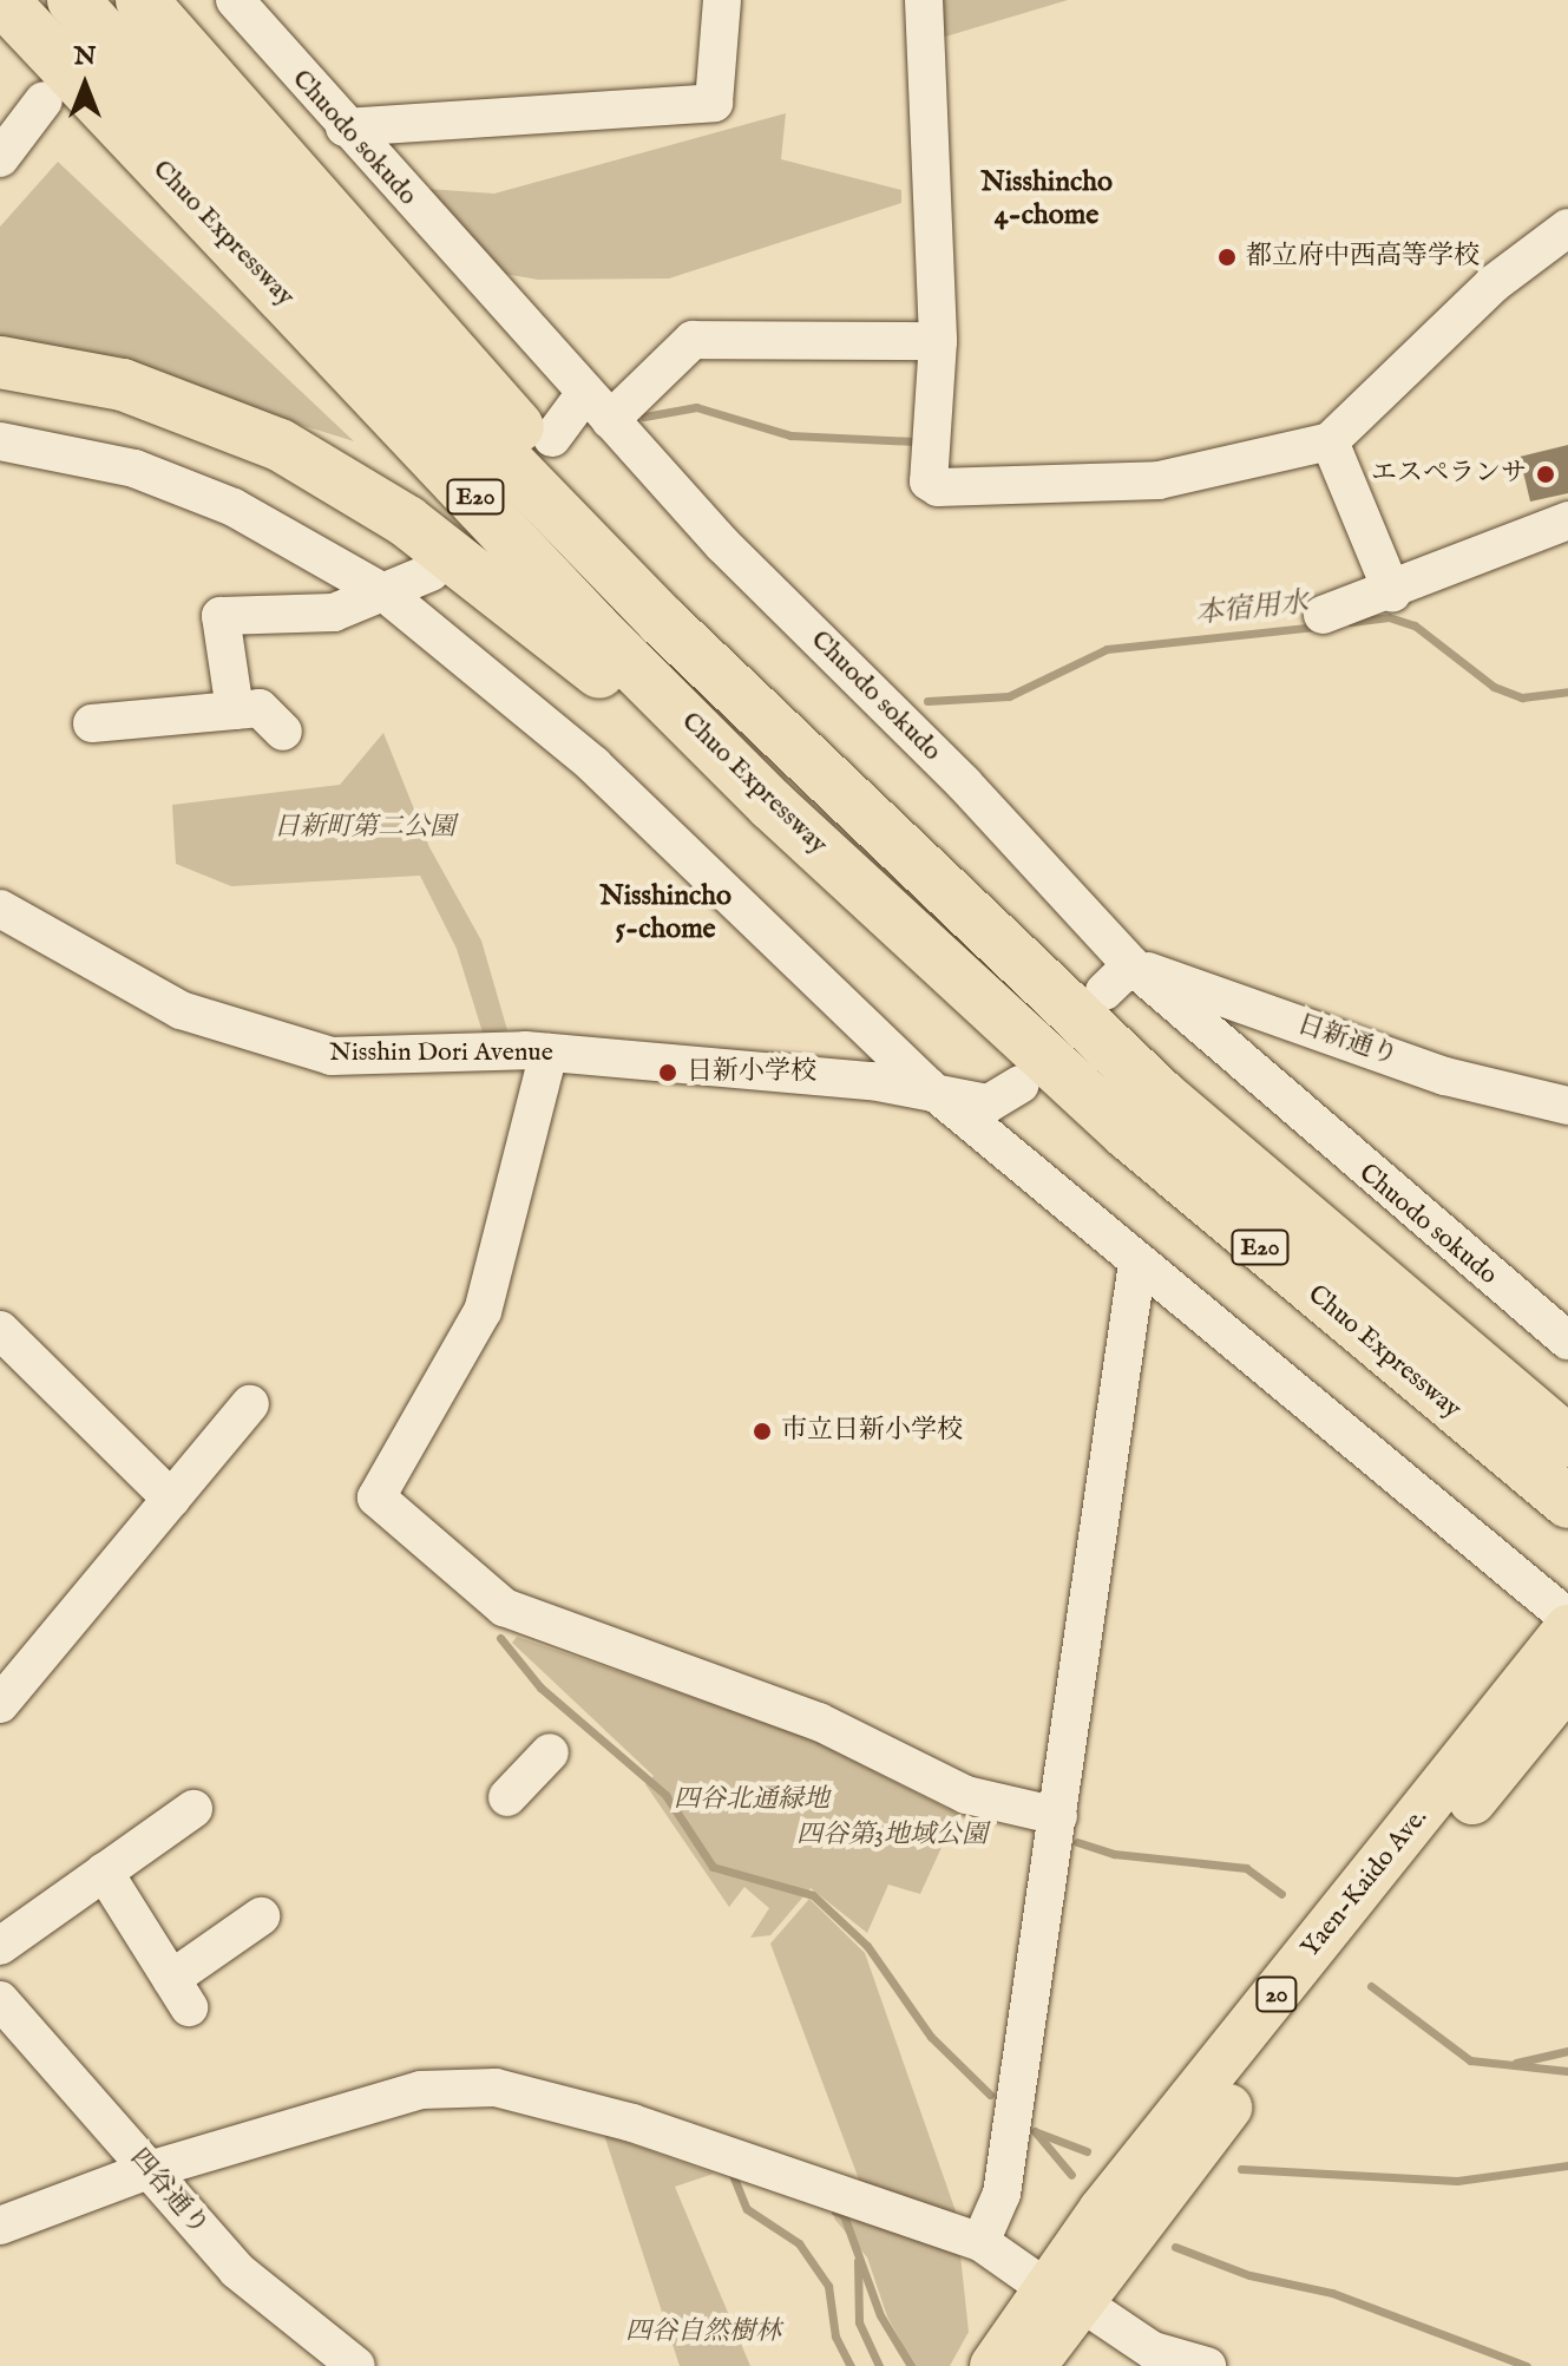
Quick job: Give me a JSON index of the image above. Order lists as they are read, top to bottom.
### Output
{
  "streets": {
    "highway": ["Chuo Expressway", "E20"],
    "main road": ["Yaen-Kaido Ave.", "20"],
    "street": [
      "Chuodo sokudo",
      "日新通り",
      "Nisshin Dori Avenue",
      "四谷通り"
    ]
  },
  "crossings": [
    ["Chuodo sokudo", "日新通り"]
  ],
  "districts": ["Nisshincho 4-chome", "Nisshincho 5-chome"],
  "water": ["本宿用水"],
  "parks": [
    "日新町第二公園",
    "四谷北通緑地",
    "四谷第3地域公園",
    "四谷自然樹林"
  ],
  "places": [
    "都立府中西高等学校",
    "エスペランサ",
    "日新小学校",
    "市立日新小学校"
  ],
  "north": "top"
}
